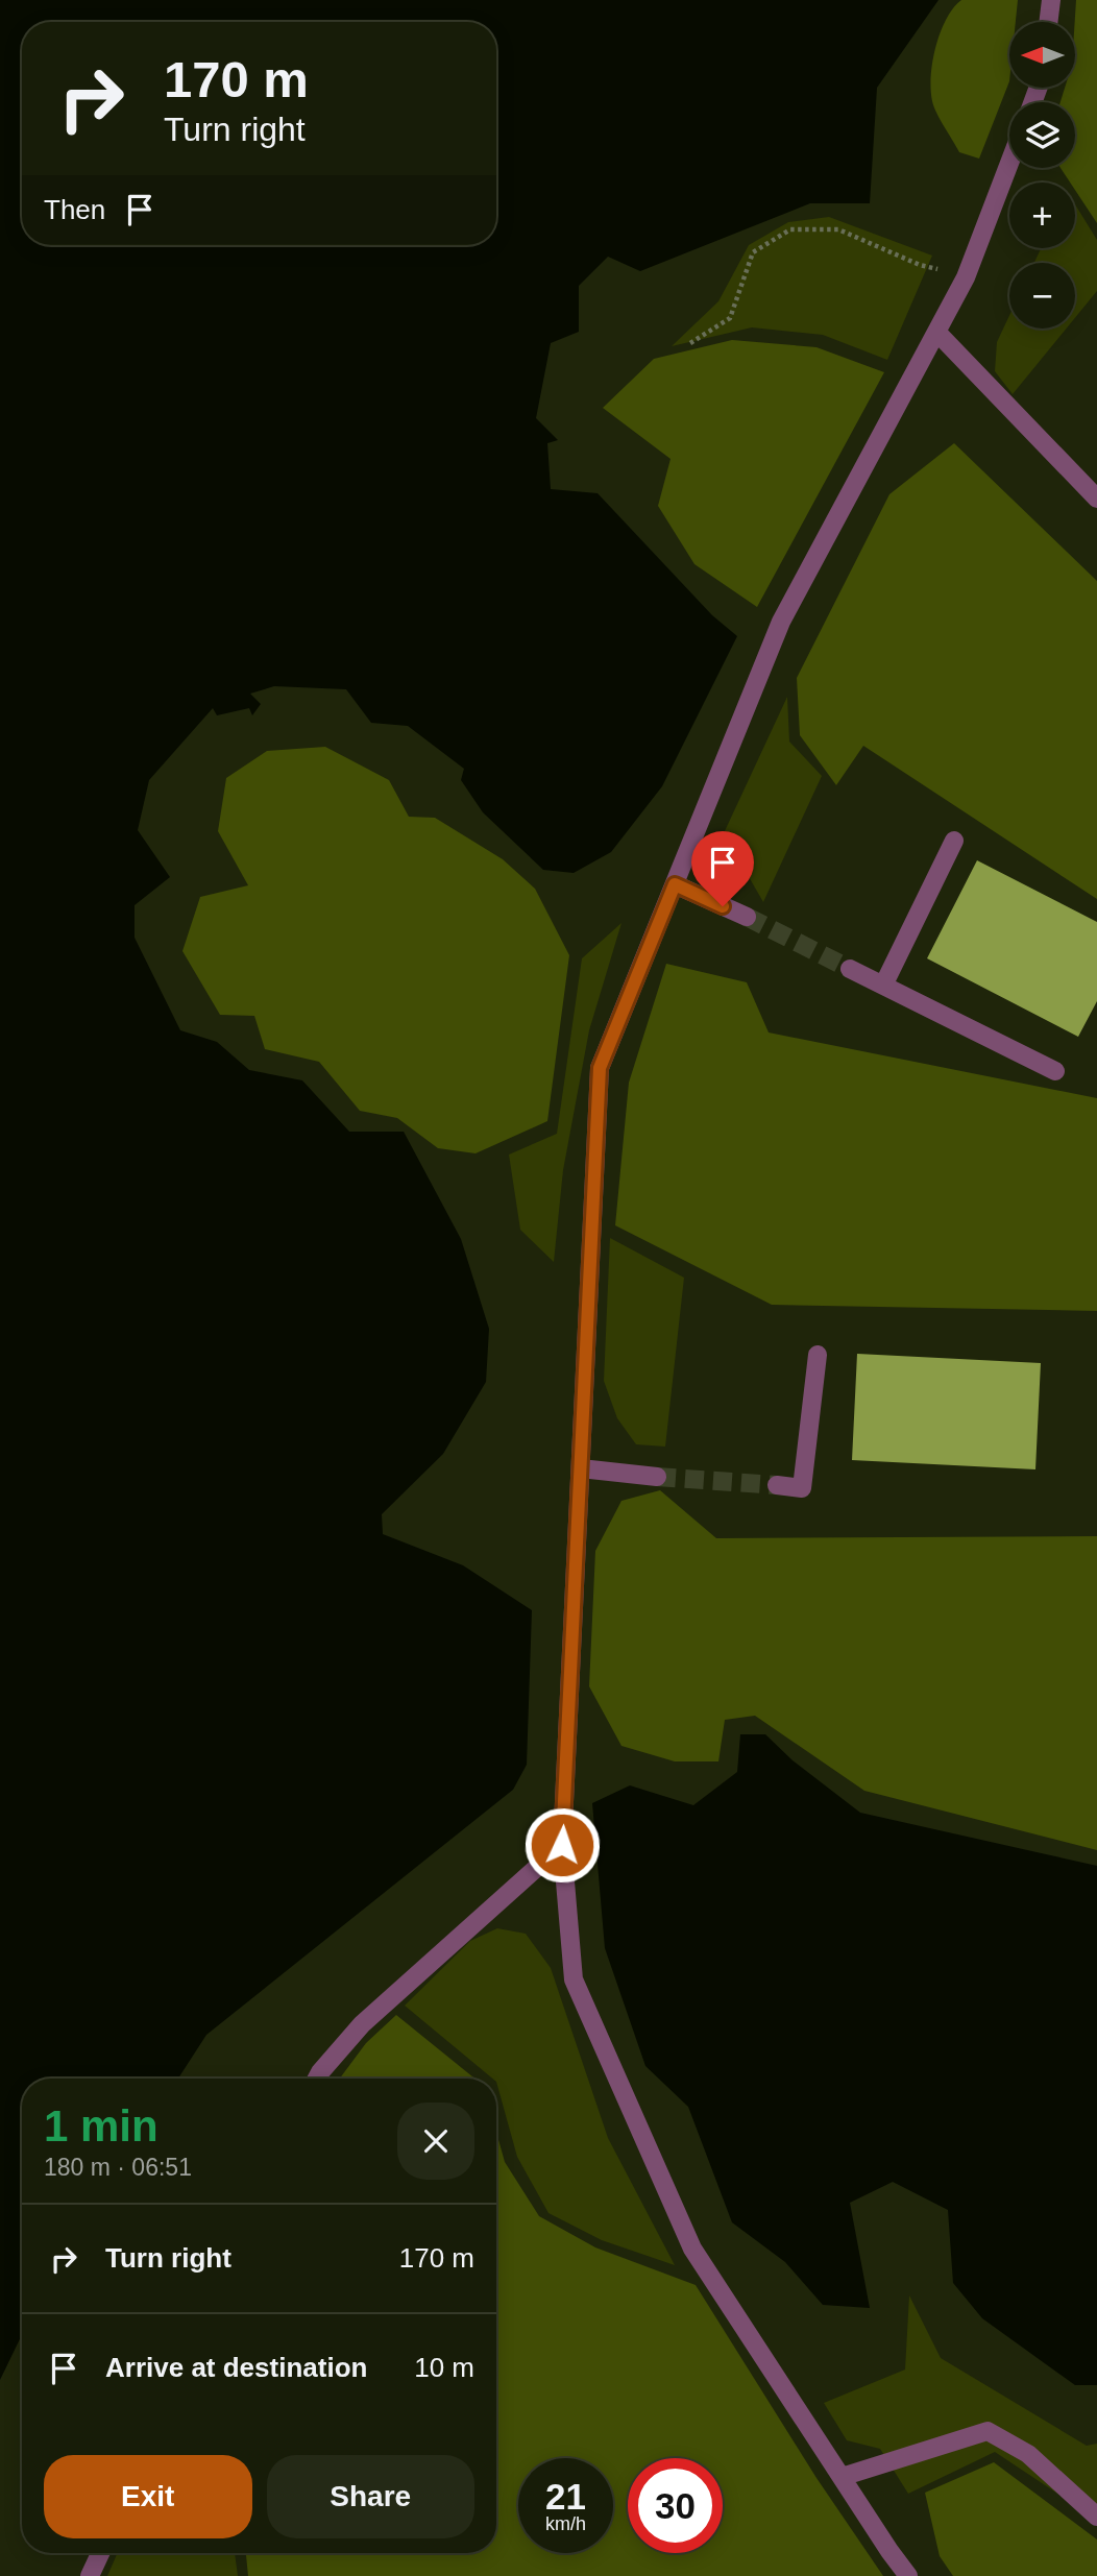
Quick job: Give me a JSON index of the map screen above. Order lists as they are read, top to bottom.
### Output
{
  "north": "left",
  "page": {
    "map_buttons": ["+", "−"],
    "turn": ["170 m", "Turn right"],
    "then": "Then",
    "heading": ["1 min", "180 m · 06:51"],
    "list": [
      {
        "name": "Turn right",
        "value": "170 m"
      },
      {
        "name": "Arrive at destination",
        "value": "10 m"
      }
    ],
    "buttons": ["Exit", "Share"],
    "speed": "21 km/h",
    "limit": "30"
  }
}
